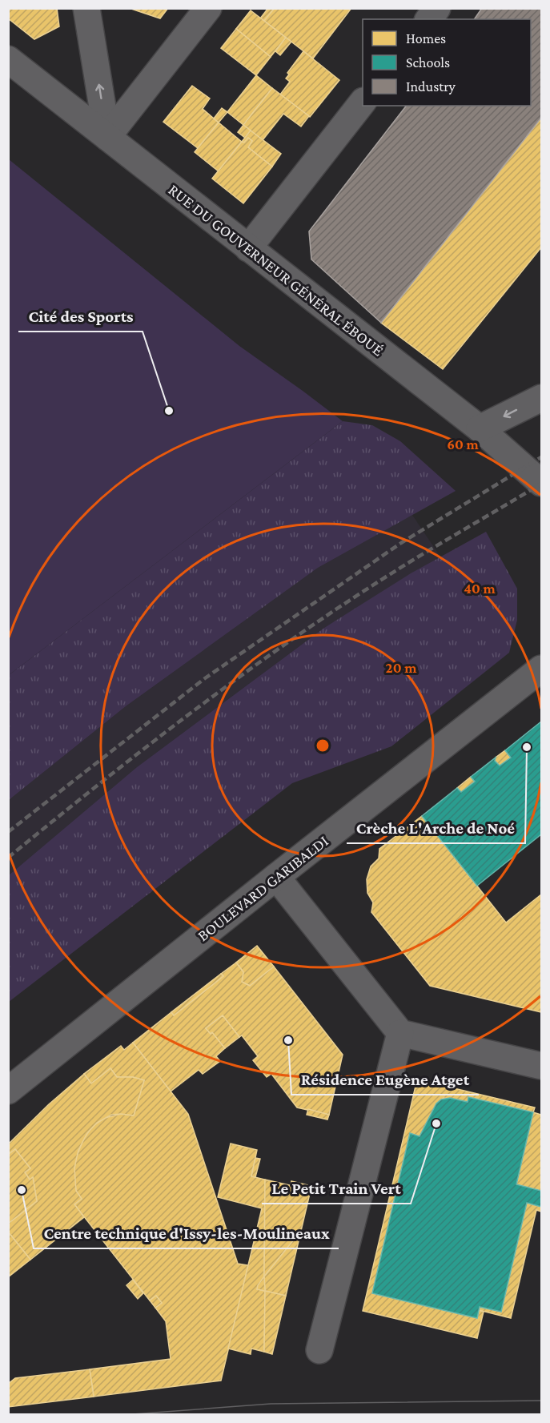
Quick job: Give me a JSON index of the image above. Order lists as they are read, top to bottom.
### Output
{
  "streets": {
    "street": ["RUE DU GOUVERNEUR GÉNÉRAL ÉBOUÉ", "BOULEVARD GARIBALDI"]
  },
  "places": [
    "Cité des Sports",
    "Crèche L'Arche de Noé",
    "Résidence Eugène Atget",
    "Le Petit Train Vert",
    "Centre technique d'Issy-les-Moulineaux"
  ],
  "legend": ["Homes", "Schools", "Industry"],
  "rings": ["60 m", "40 m", "20 m"]
}
